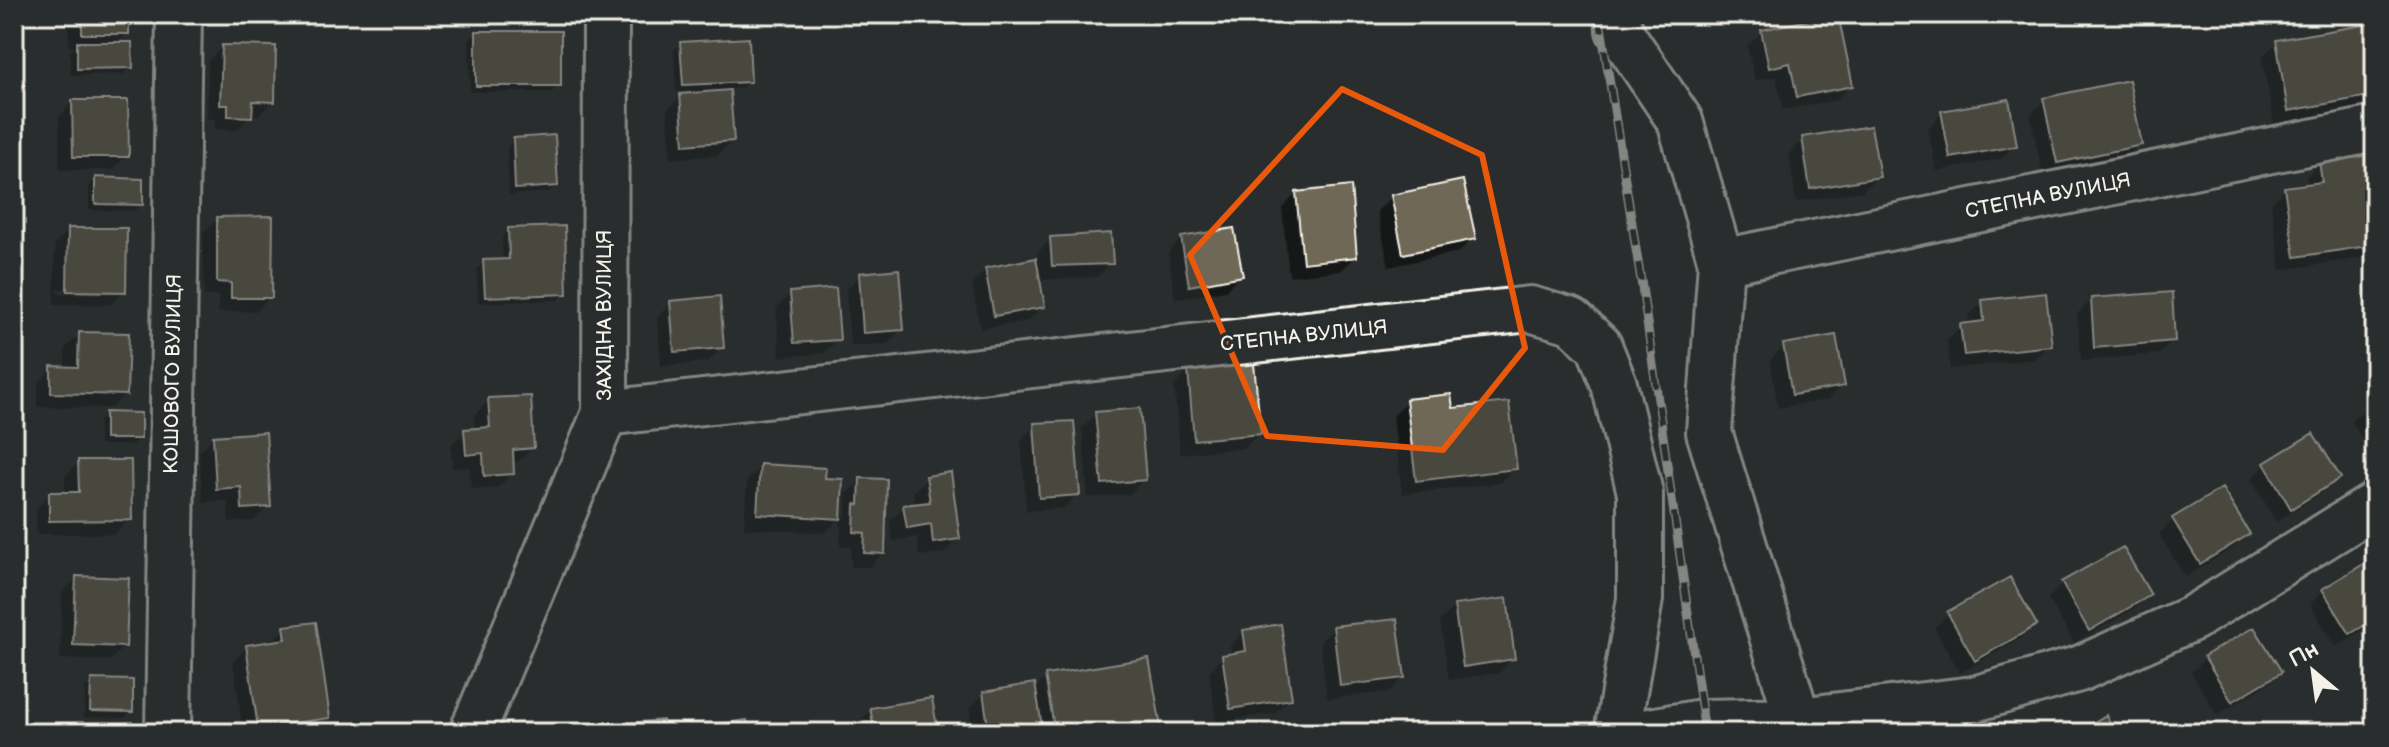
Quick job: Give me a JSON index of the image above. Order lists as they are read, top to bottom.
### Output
{
  "streets": {
    "street": ["СТЕПНА ВУЛИЦЯ", "ЗАХІДНА ВУЛИЦЯ", "КОШОВОГО ВУЛИЦЯ"]
  },
  "crossings": [
    ["СТЕПНА ВУЛИЦЯ", "ЗАХІДНА ВУЛИЦЯ"]
  ],
  "north": "top left"
}
